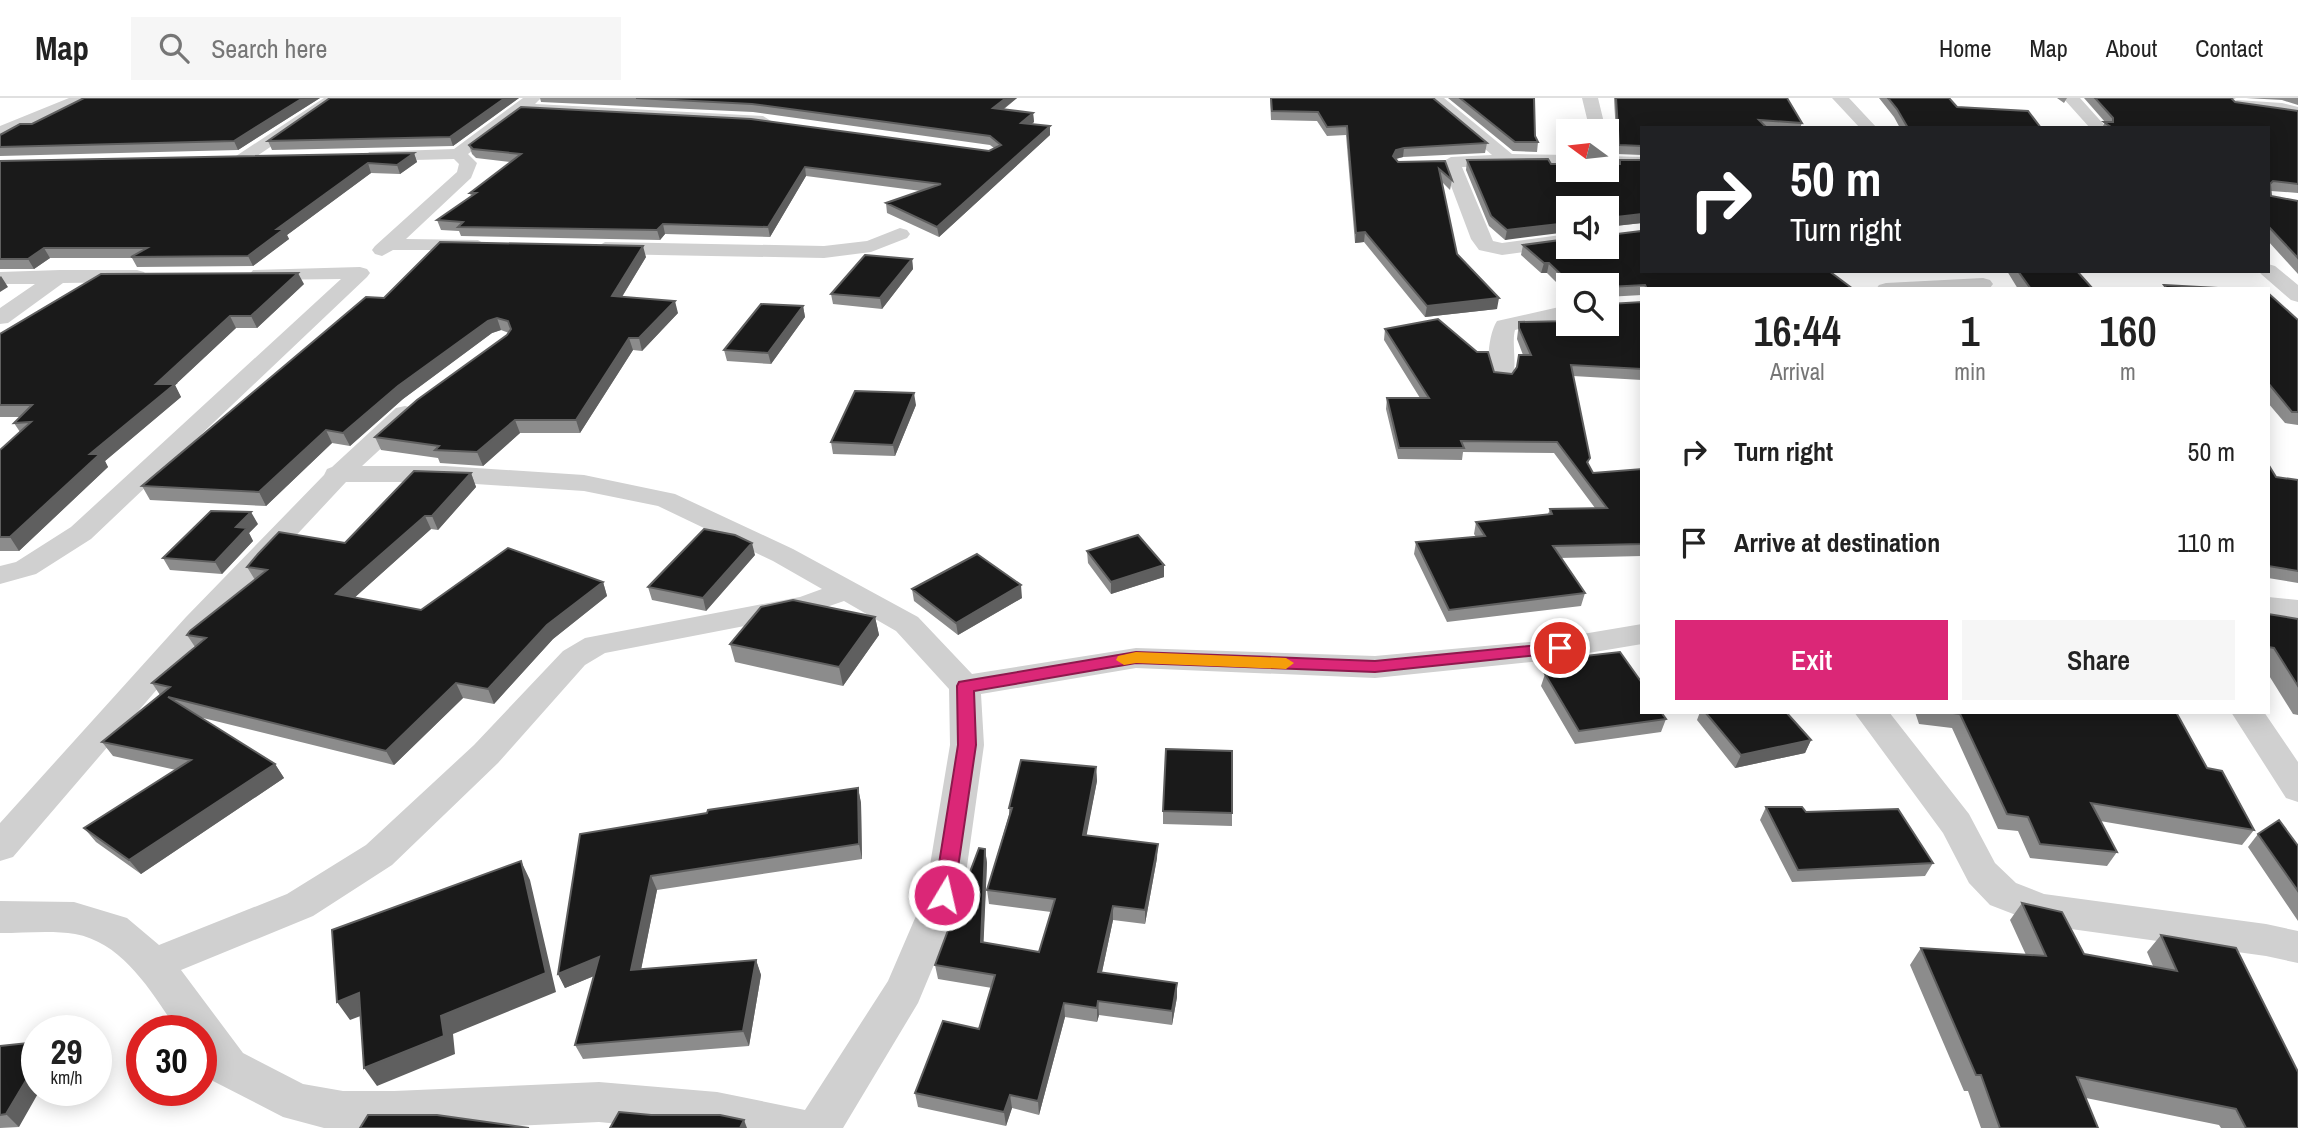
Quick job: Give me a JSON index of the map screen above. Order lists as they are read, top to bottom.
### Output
{
  "north": "left",
  "page": {
    "header": "Map",
    "search": "Search here",
    "nav": [
      "Home",
      "Map",
      "About",
      "Contact"
    ],
    "turn": ["50 m", "Turn right"],
    "eta": [
      "16:44",
      "Arrival",
      "1",
      "min",
      "160",
      "m"
    ],
    "list": [
      {
        "name": "Turn right",
        "value": "50 m"
      },
      {
        "name": "Arrive at destination",
        "value": "110 m"
      }
    ],
    "buttons": ["Exit", "Share"],
    "speed": "29 km/h",
    "limit": "30"
  }
}
